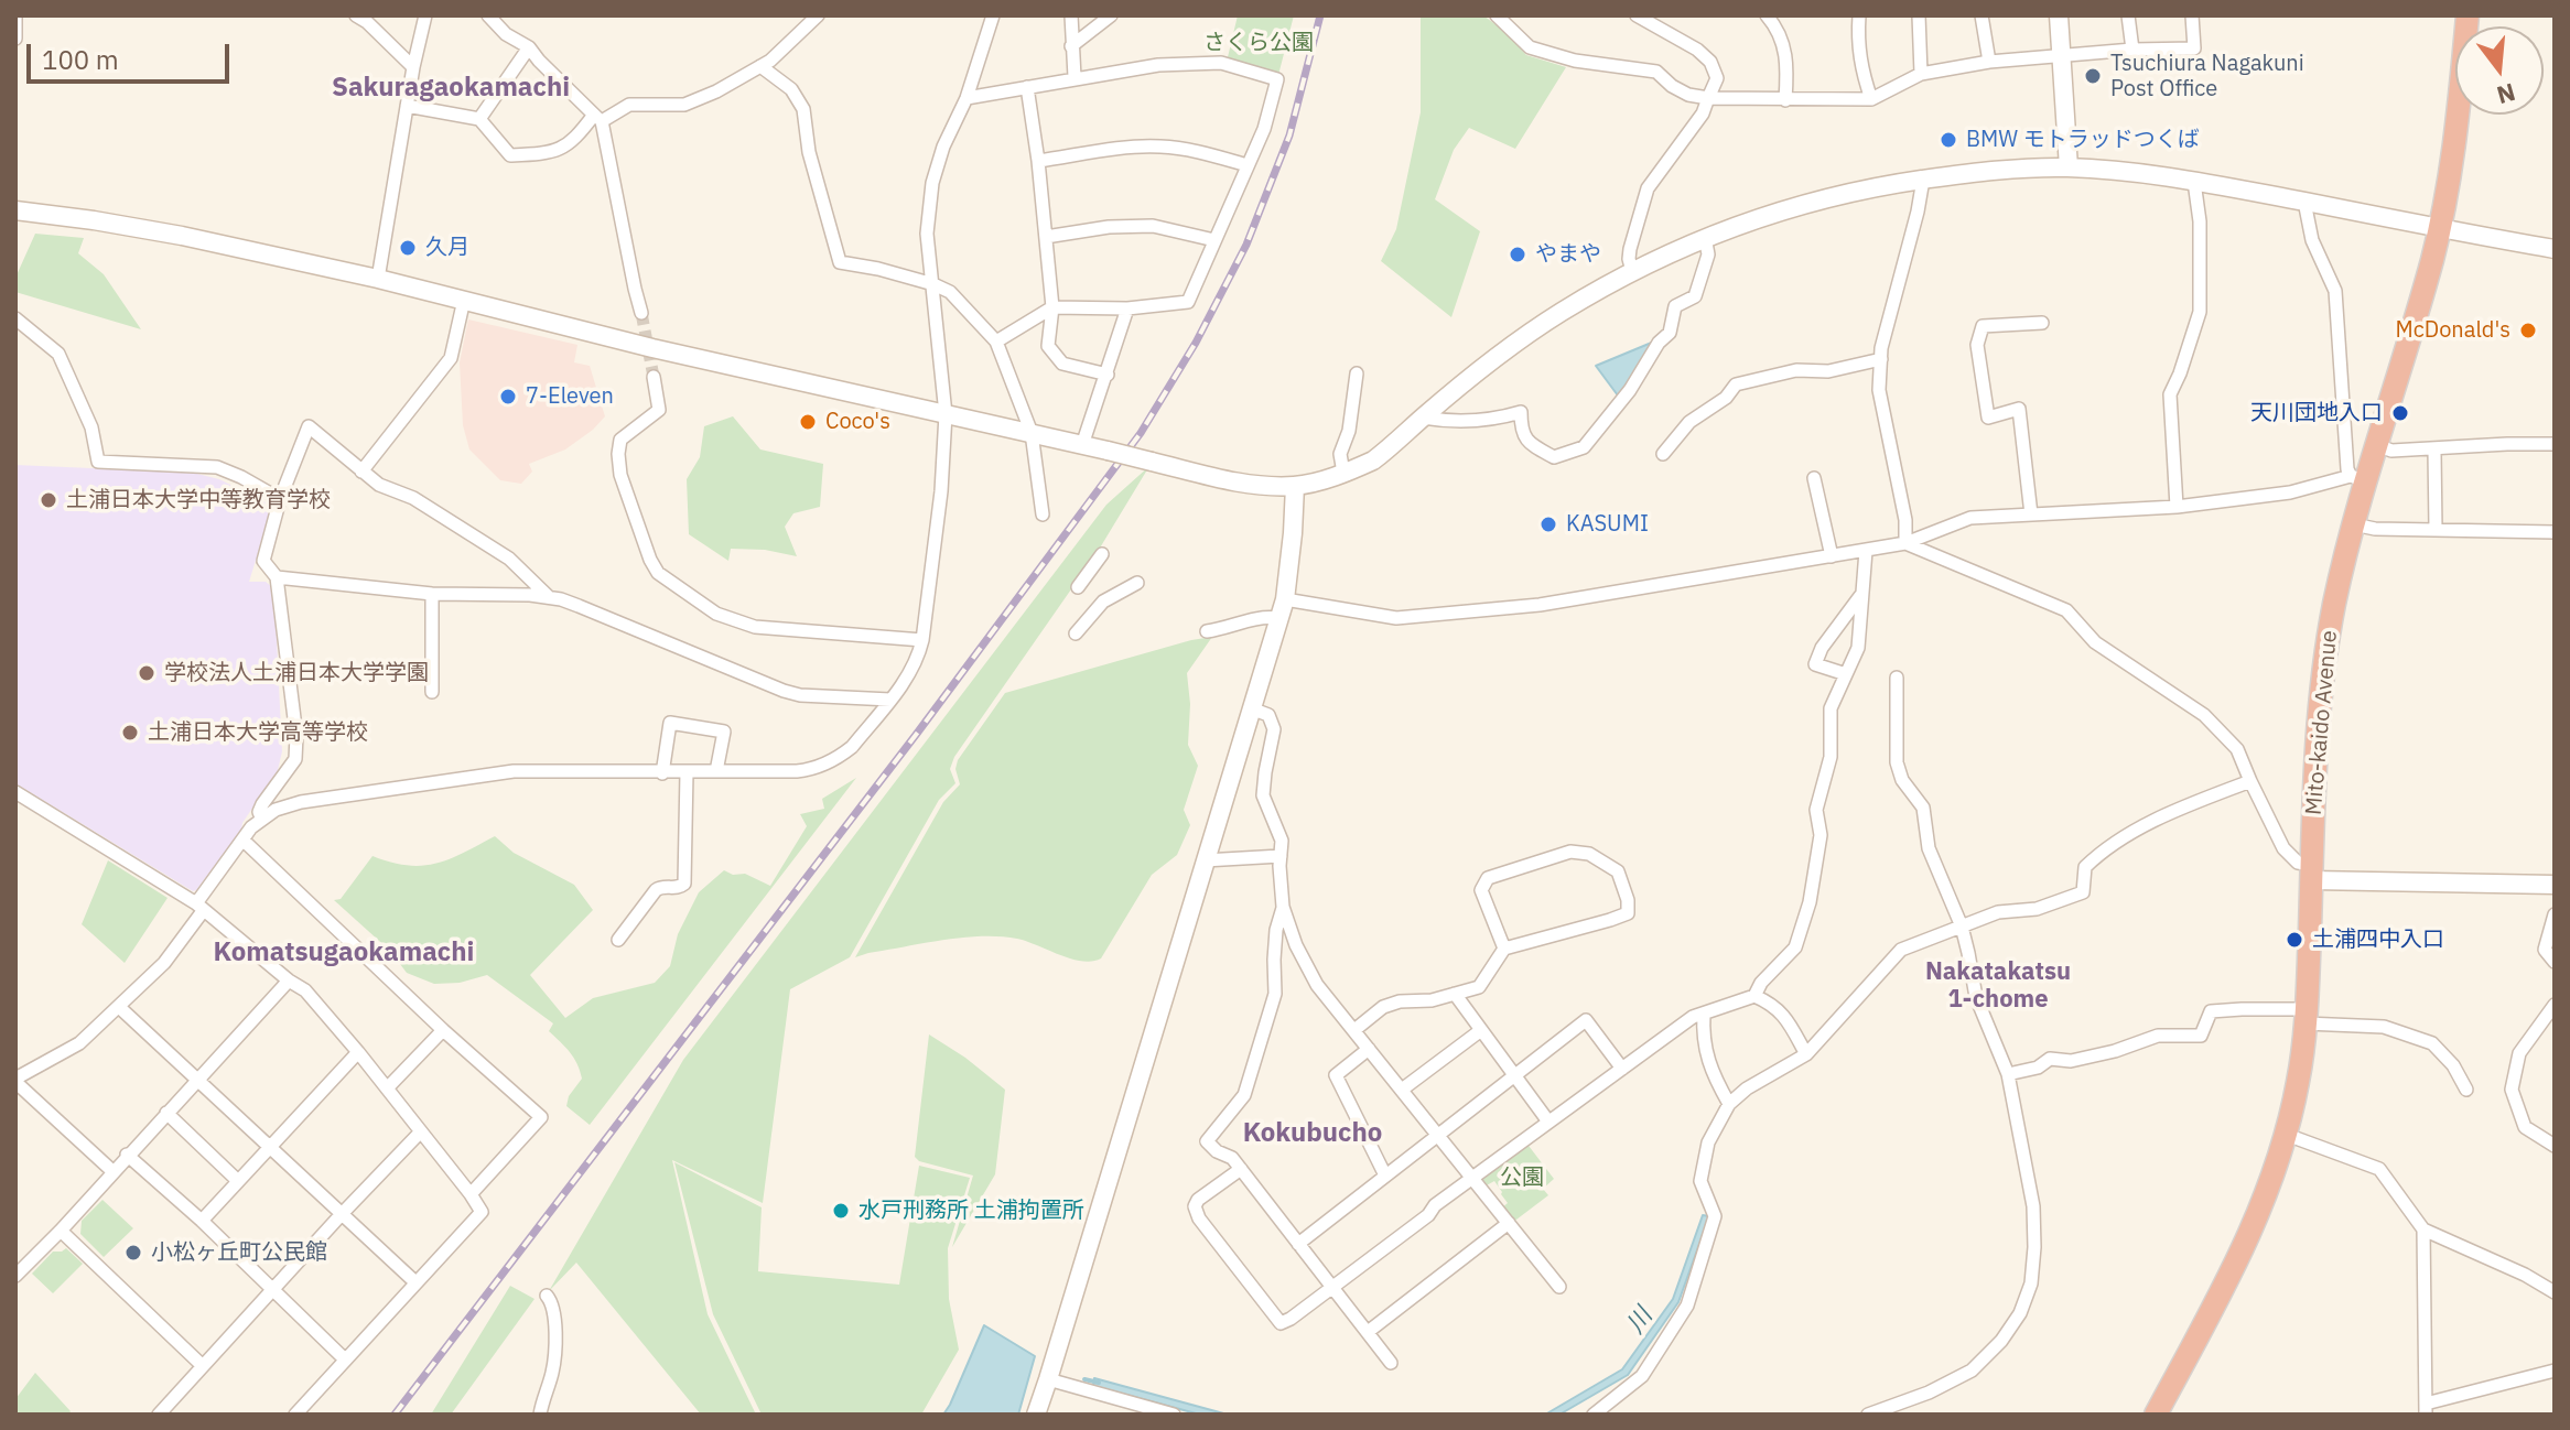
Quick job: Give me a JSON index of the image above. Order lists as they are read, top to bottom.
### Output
{
  "streets": {
    "highway": ["Mito-kaido Avenue"]
  },
  "districts": [
    "Sakuragaokamachi",
    "Komatsugaokamachi",
    "Nakatakatsu 1-chome",
    "Kokubucho"
  ],
  "water": ["川"],
  "parks": ["さくら公園", "公園"],
  "places": [
    "Tsuchiura Nagakuni Post Office",
    "BMW モトラッドつくば",
    "久月",
    "やまや",
    "McDonald's",
    "7-Eleven",
    "天川団地入口",
    "Coco's",
    "土浦日本大学中等教育学校",
    "KASUMI",
    "学校法人土浦日本大学学園",
    "土浦日本大学高等学校",
    "土浦四中入口",
    "水戸刑務所 土浦拘置所",
    "小松ヶ丘町公民館"
  ],
  "scale_bar": "100 m",
  "north": "bottom"
}
